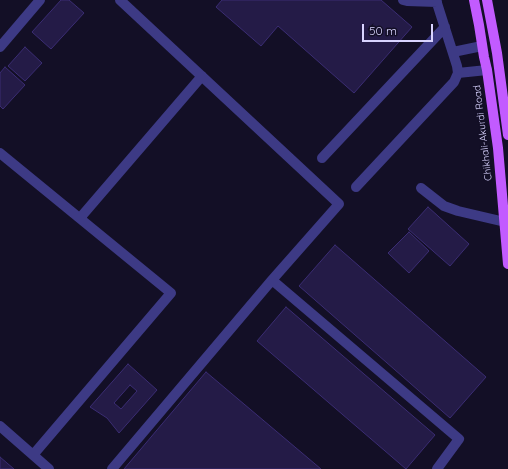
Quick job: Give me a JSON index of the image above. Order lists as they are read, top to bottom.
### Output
{
  "streets": {
    "main road": ["Chikhali-Akurdi Road"]
  },
  "scale_bar": "50 m"
}
